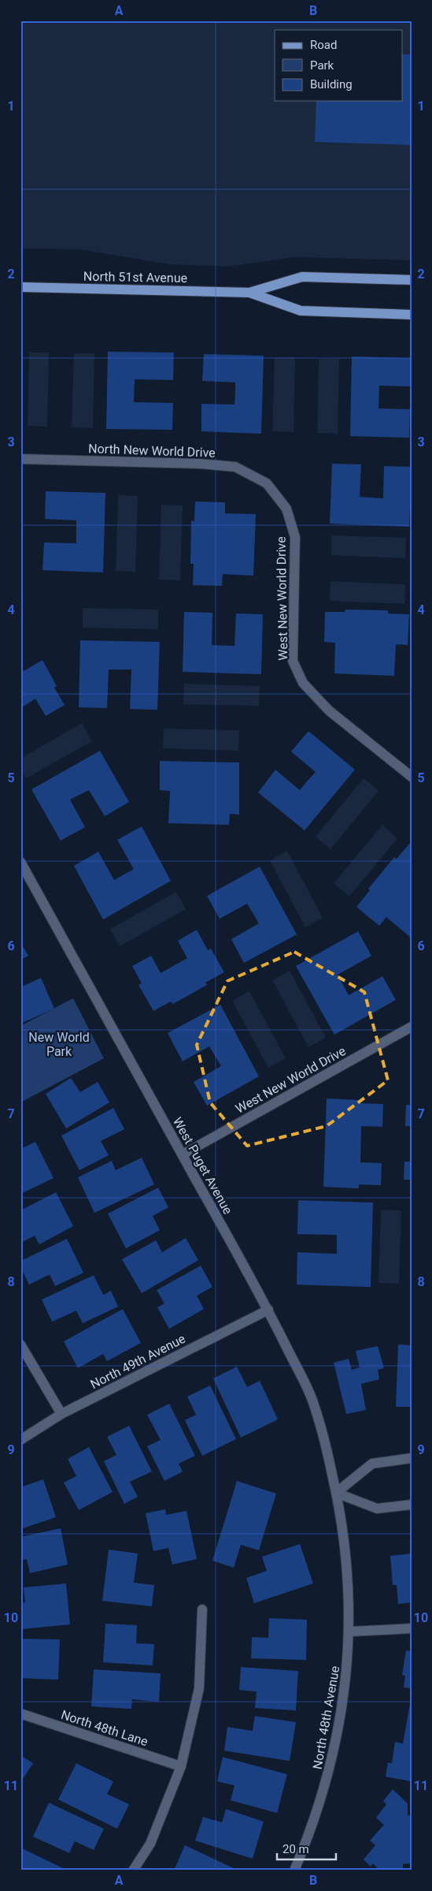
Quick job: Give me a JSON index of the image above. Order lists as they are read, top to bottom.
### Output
{
  "streets": {
    "main road": ["North 51st Avenue"],
    "street": [
      "North New World Drive",
      "West New World Drive",
      "West Puget Avenue",
      "North 49th Avenue",
      "North 48th Avenue",
      "North 48th Lane"
    ]
  },
  "crossings": [
    ["North New World Drive", "West New World Drive"],
    ["West New World Drive", "West Puget Avenue"],
    ["West Puget Avenue", "North 49th Avenue"],
    ["West Puget Avenue", "North 48th Avenue"]
  ],
  "parks": ["New World Park"],
  "legend": ["Road", "Park", "Building"],
  "scale_bar": "20 m",
  "grid": {
    "columns": ["A", "B"],
    "rows": [
      "1",
      "2",
      "3",
      "4",
      "5",
      "6",
      "7",
      "8",
      "9",
      "10",
      "11"
    ]
  }
}
